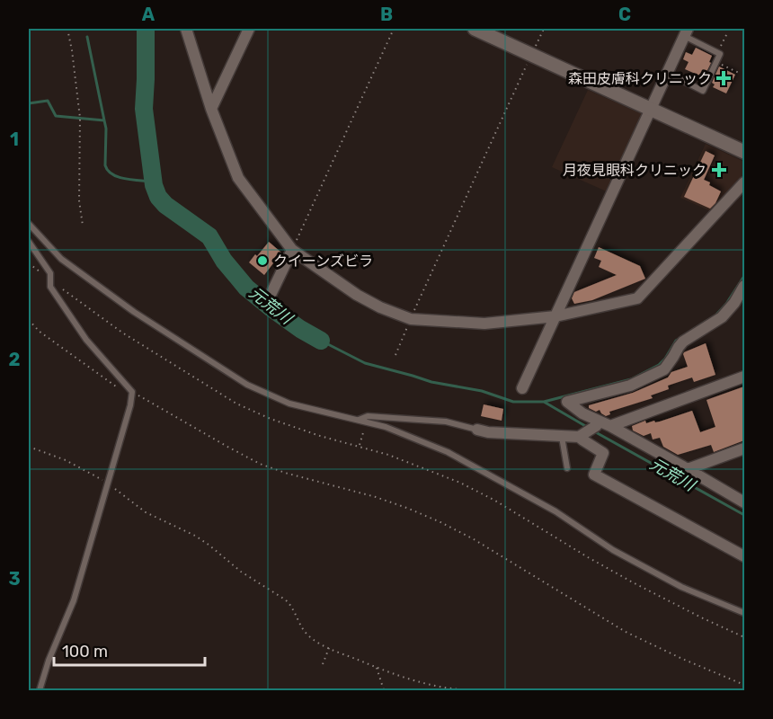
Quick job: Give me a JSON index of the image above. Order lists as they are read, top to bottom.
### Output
{
  "water": ["元荒川"],
  "places": {
    "health": ["森田皮膚科クリニック", "月夜見眼科クリニック"],
    "other": ["クイーンズビラ"]
  },
  "scale_bar": "100 m",
  "grid": {
    "columns": ["A", "B", "C"],
    "rows": ["1", "2", "3"]
  }
}
